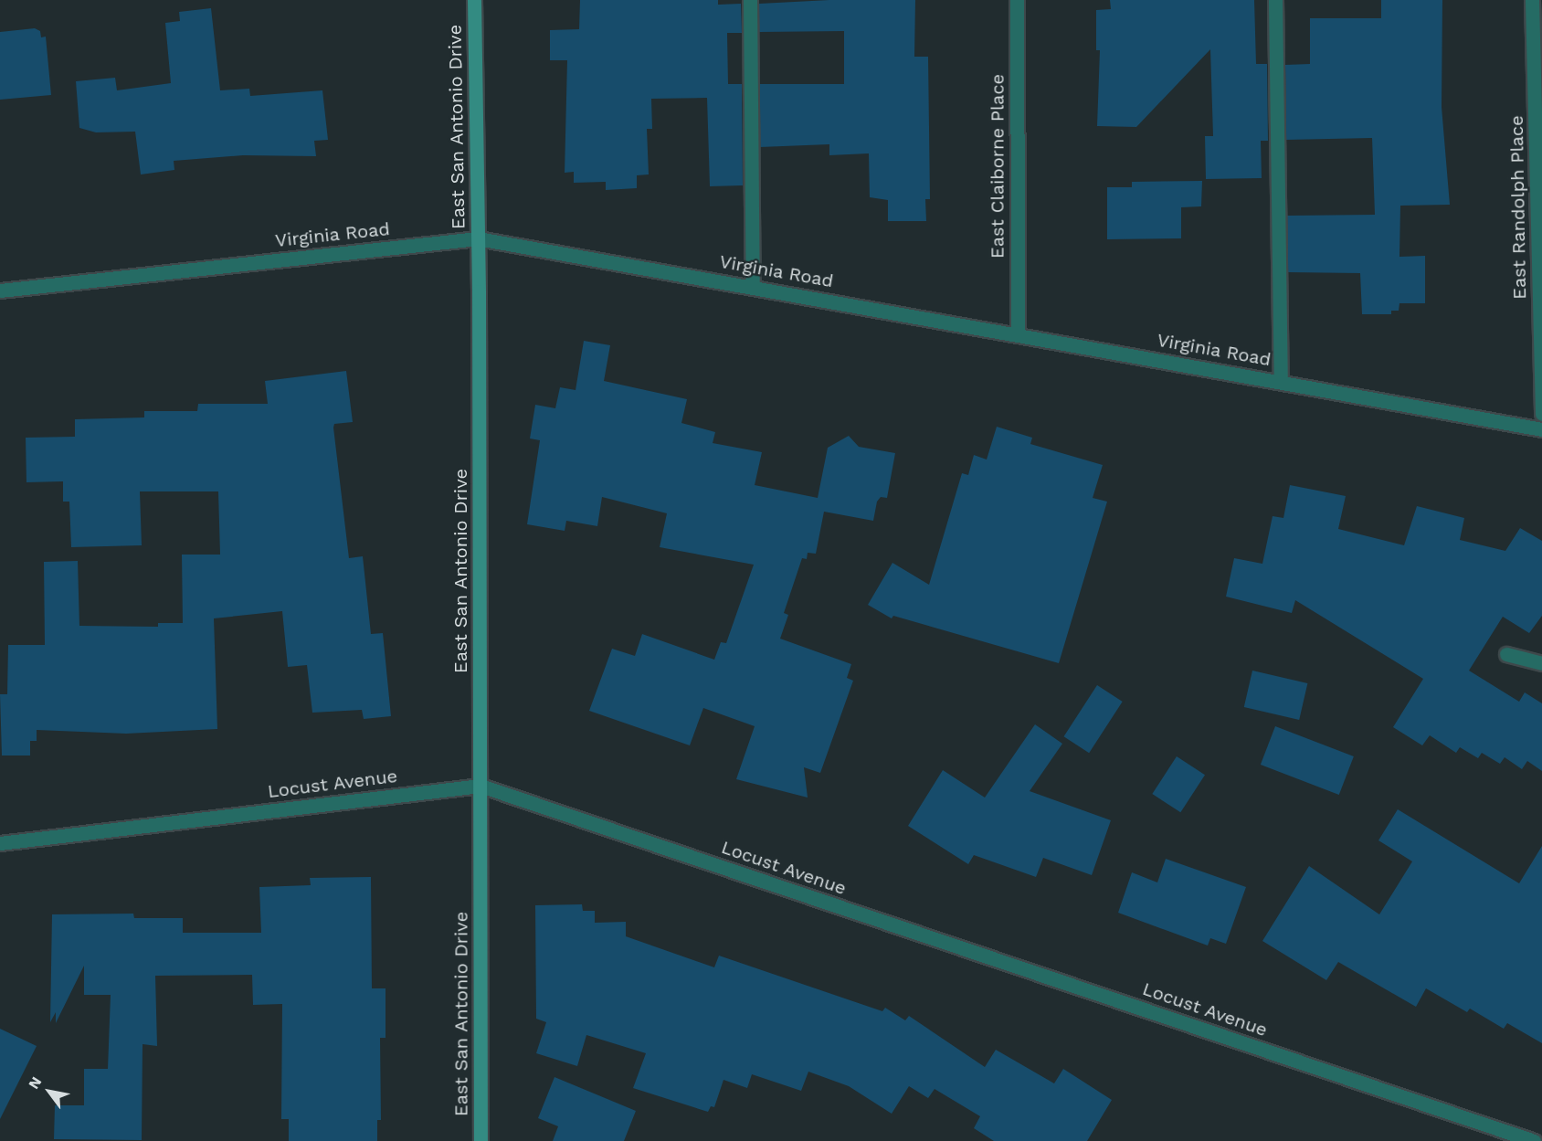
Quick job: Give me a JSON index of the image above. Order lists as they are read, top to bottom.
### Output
{
  "streets": {
    "street": [
      "East San Antonio Drive",
      "East Claiborne Place",
      "East Randolph Place",
      "Virginia Road",
      "Locust Avenue"
    ]
  },
  "crossings": [
    ["East San Antonio Drive", "Virginia Road"],
    ["East San Antonio Drive", "Locust Avenue"],
    ["East Claiborne Place", "Virginia Road"]
  ],
  "north": "top left"
}
